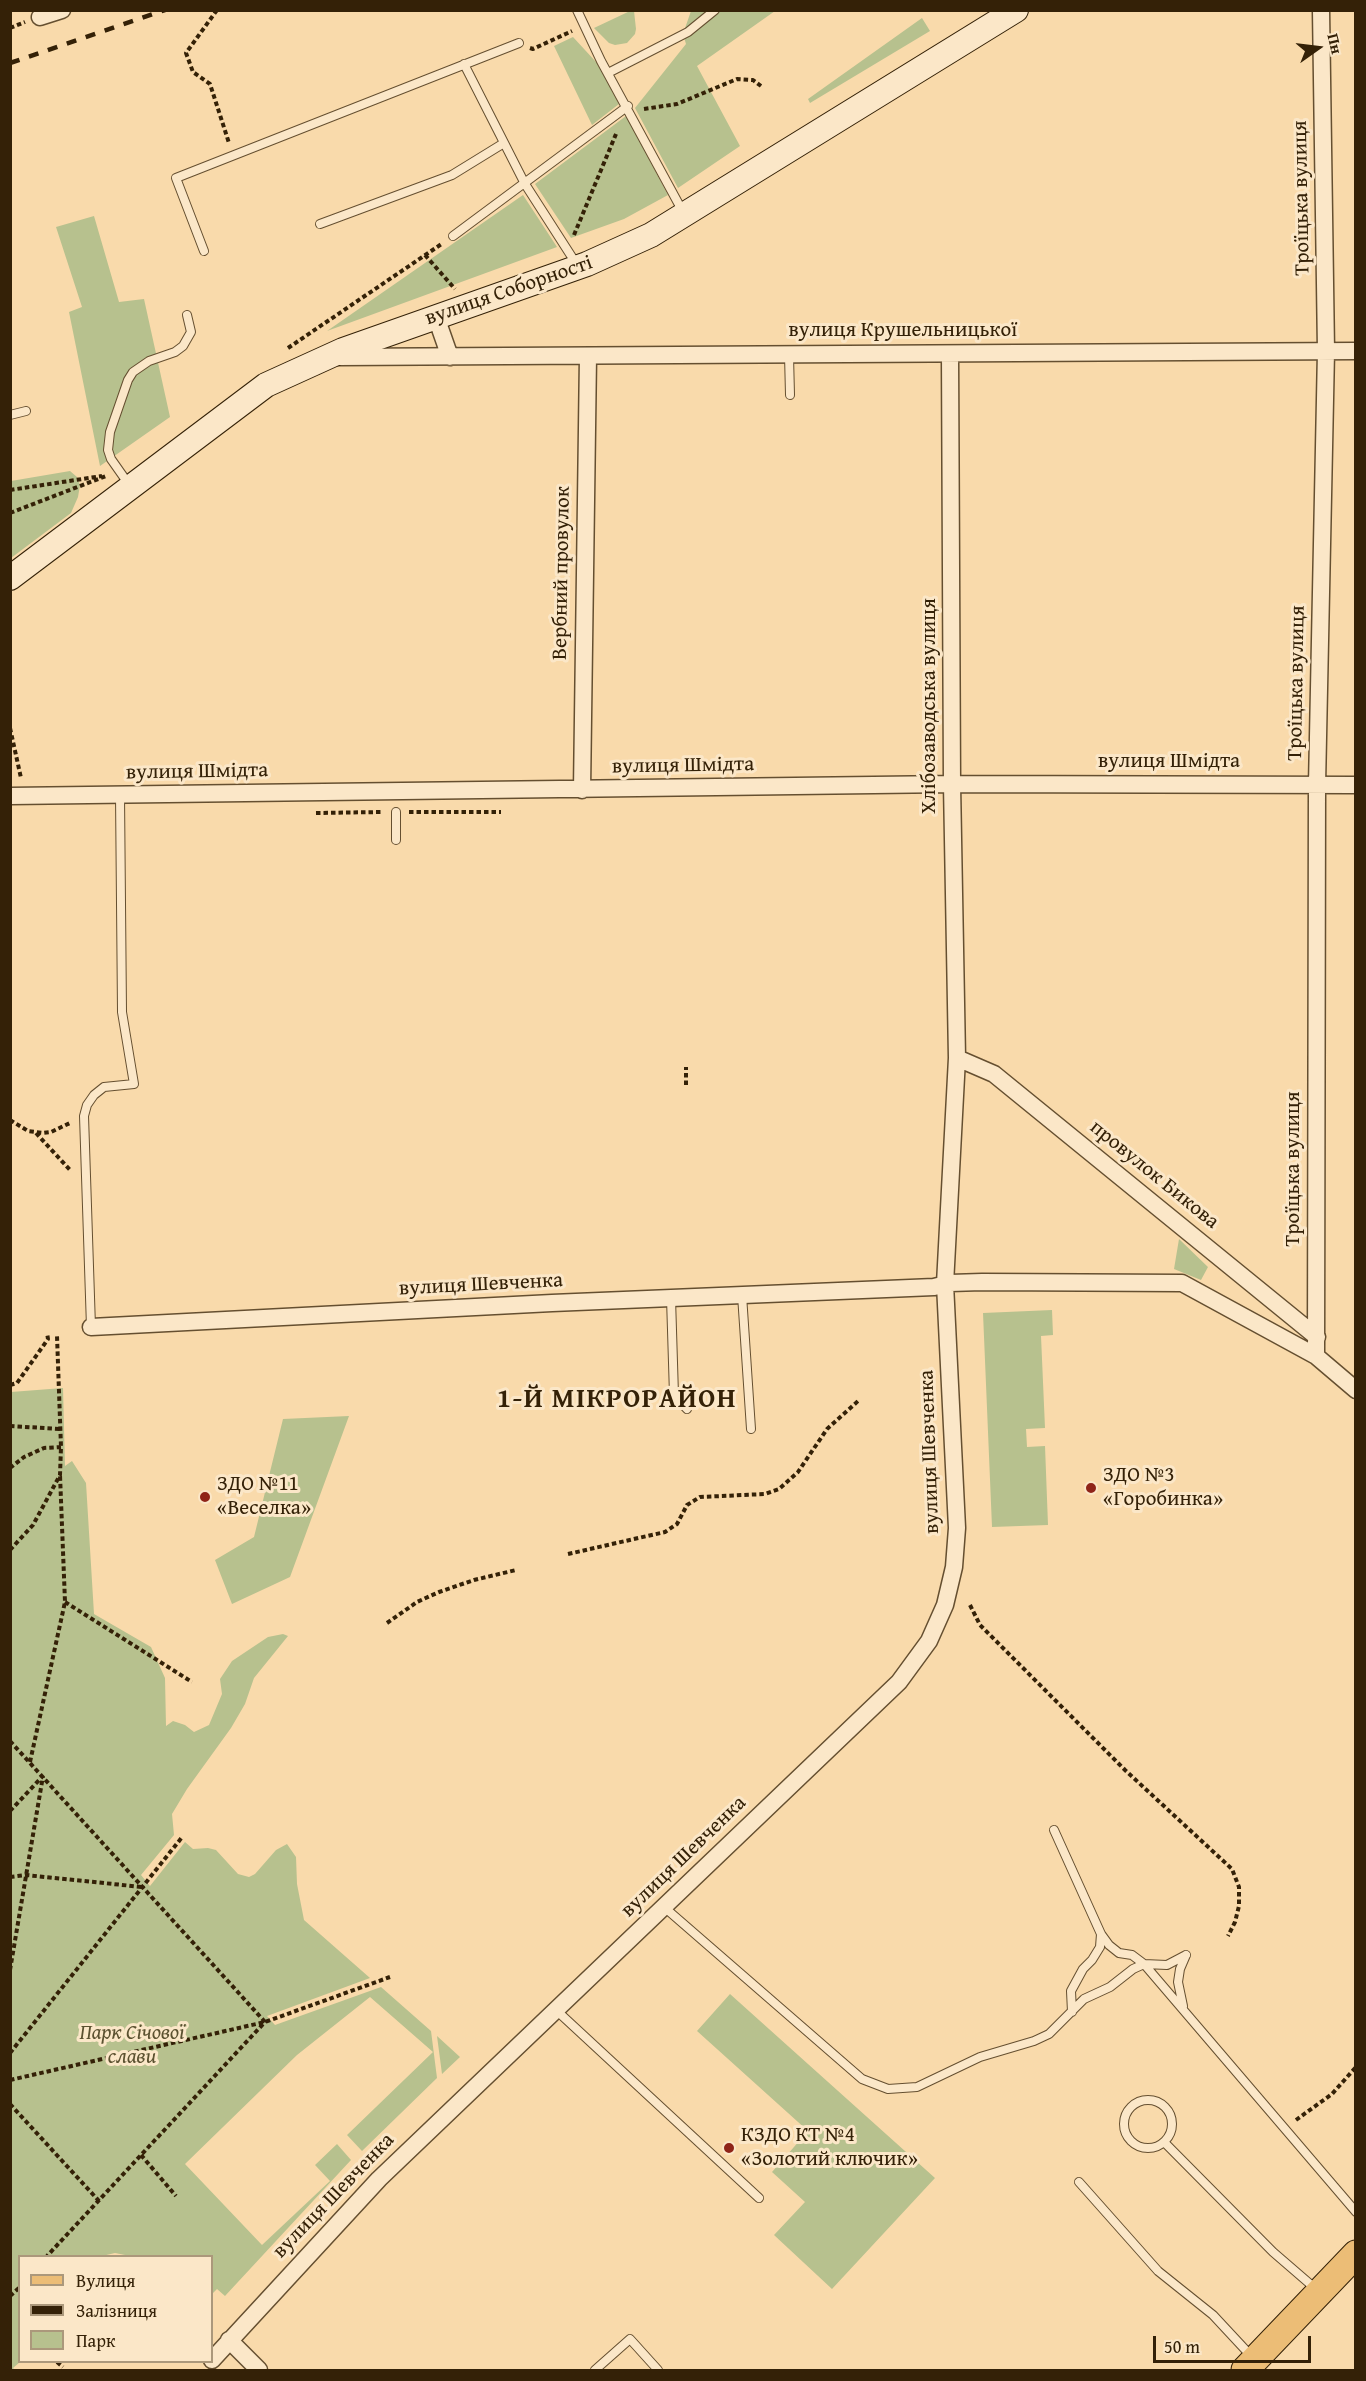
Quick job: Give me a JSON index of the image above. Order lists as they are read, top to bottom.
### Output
{
  "streets": {
    "main road": ["вулиця Соборності"],
    "street": [
      "Троїцька вулиця",
      "вулиця Крушельницької",
      "Вербний провулок",
      "Хлібозаводська вулиця",
      "вулиця Шмідта",
      "провулок Бикова",
      "вулиця Шевченка"
    ]
  },
  "crossings": [
    ["Троїцька вулиця", "вулиця Крушельницької"],
    ["Троїцька вулиця", "вулиця Шмідта"],
    ["Троїцька вулиця", "провулок Бикова"],
    ["Троїцька вулиця", "вулиця Шевченка"],
    ["вулиця Соборності", "вулиця Крушельницької"],
    ["вулиця Крушельницької", "Вербний провулок"],
    ["вулиця Крушельницької", "Хлібозаводська вулиця"],
    ["Вербний провулок", "вулиця Шмідта"],
    ["Хлібозаводська вулиця", "вулиця Шмідта"],
    ["Хлібозаводська вулиця", "провулок Бикова"],
    ["Хлібозаводська вулиця", "вулиця Шевченка"],
    ["провулок Бикова", "вулиця Шевченка"]
  ],
  "districts": ["1-Й МІКРОРАЙОН"],
  "parks": ["Парк Січової слави"],
  "places": ["ЗДО №3 «Горобинка»", "ЗДО №11 «Веселка»", "КЗДО КТ №4 «Золотий ключик»"],
  "legend": ["Вулиця", "Залізниця", "Парк"],
  "scale_bar": "50 m",
  "north": "right"
}
